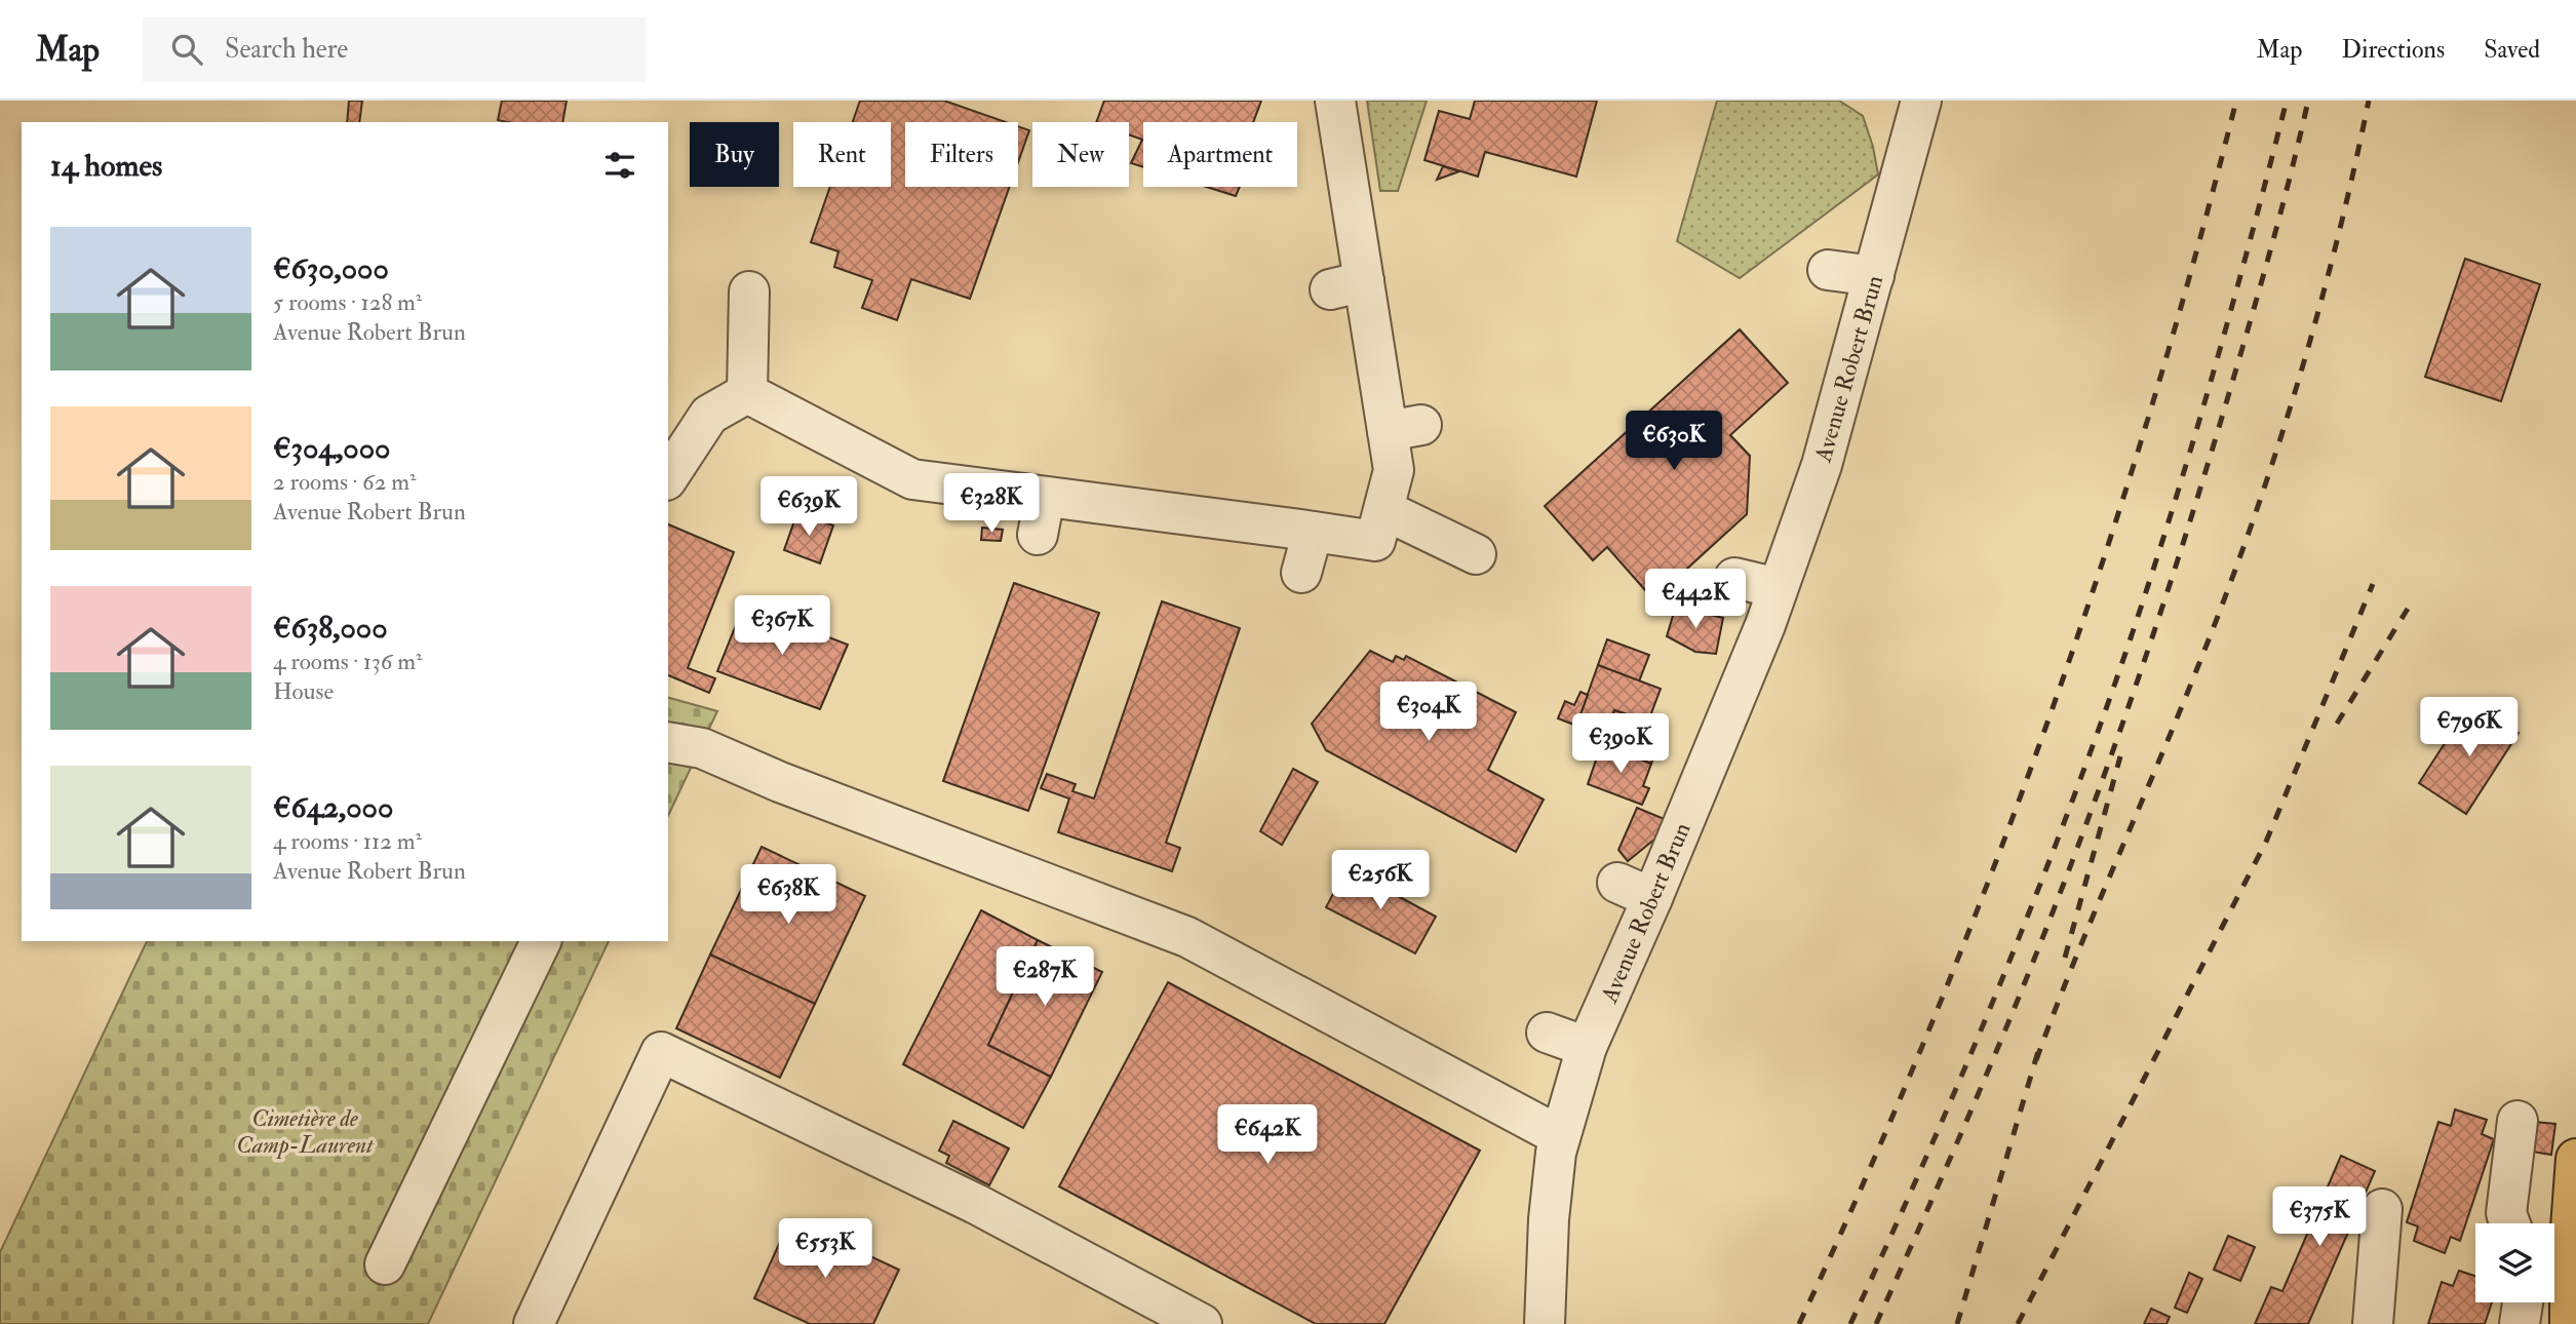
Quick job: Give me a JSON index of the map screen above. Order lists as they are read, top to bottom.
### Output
{
  "streets": {
    "street": ["Avenue Robert Brun"]
  },
  "parks": ["Cimetière de Camp-Laurent"],
  "page": {
    "header": "Map",
    "search": "Search here",
    "nav": ["Map", "Directions", "Saved"],
    "chip": [
      "Buy",
      "Rent",
      "Filters",
      "New",
      "Apartment"
    ],
    "heading": "14 homes",
    "list": [
      {
        "name": "€630,000",
        "note": "5 rooms · 128 m² · Avenue Robert Brun"
      },
      {
        "name": "€304,000",
        "note": "2 rooms · 62 m² · Avenue Robert Brun"
      },
      {
        "name": "€638,000",
        "note": "4 rooms · 136 m² · House"
      },
      {
        "name": "€642,000",
        "note": "4 rooms · 112 m² · Avenue Robert Brun"
      }
    ],
    "price": [
      "€630K",
      "€328K",
      "€639K",
      "€442K",
      "€367K",
      "€304K",
      "€796K",
      "€390K",
      "€256K",
      "€638K",
      "€287K",
      "€642K",
      "€375K",
      "€553K"
    ]
  }
}
